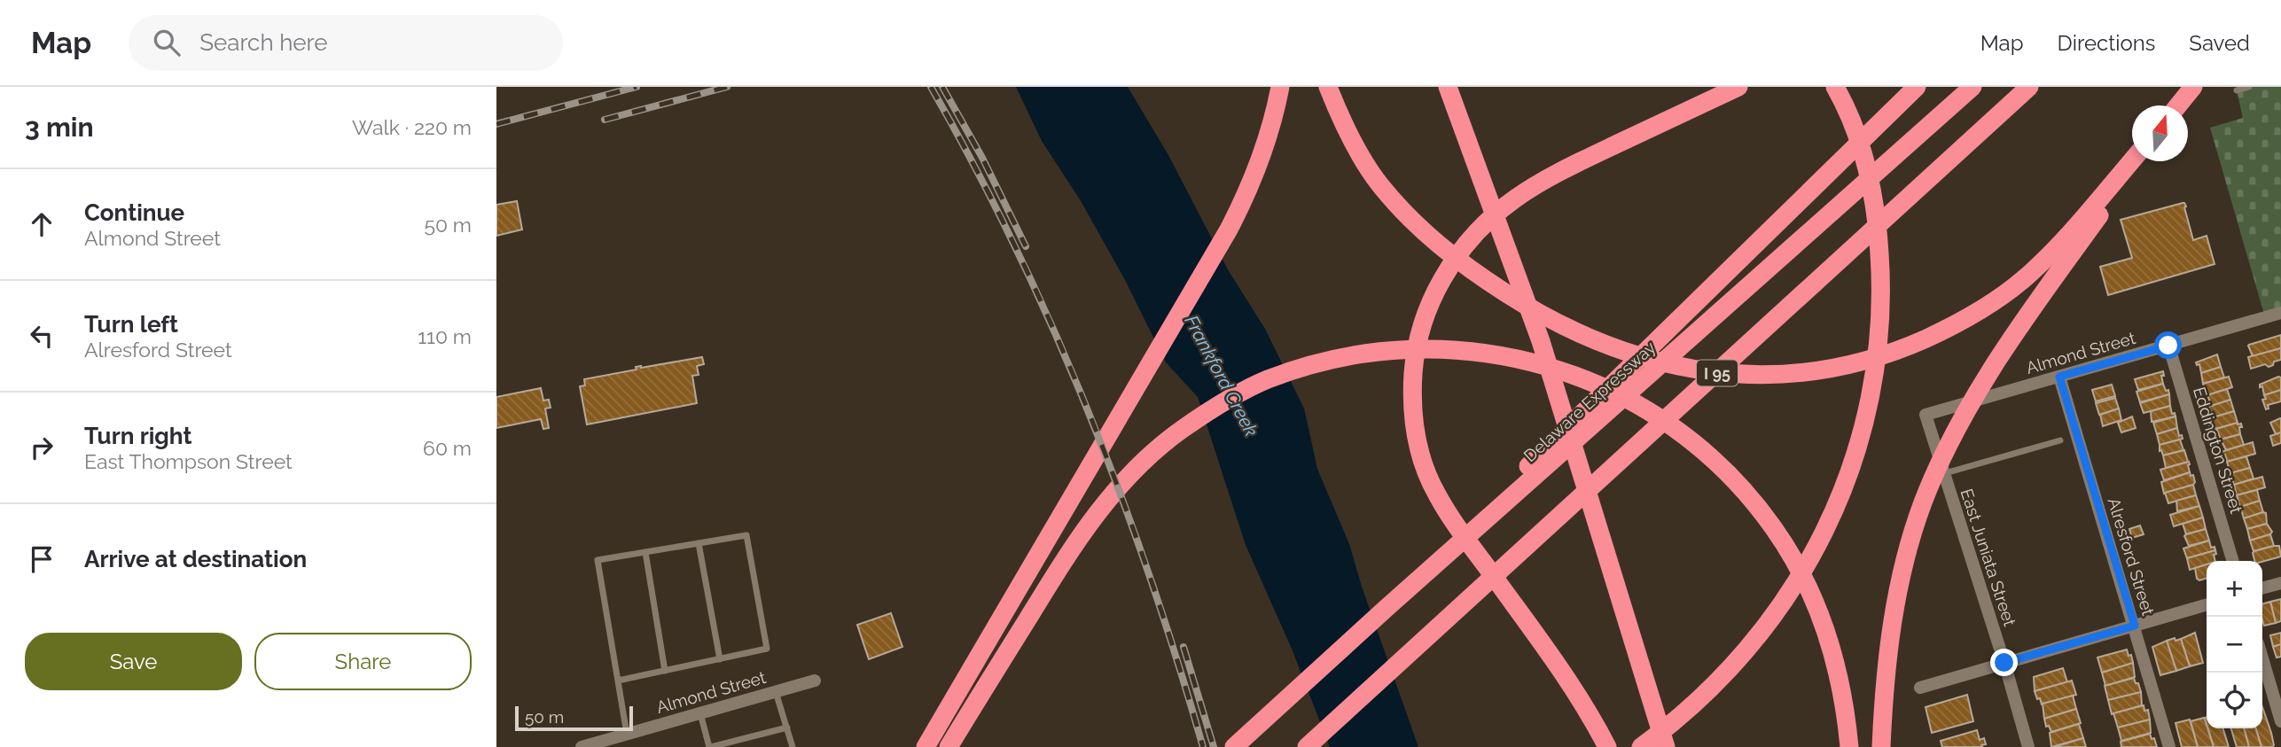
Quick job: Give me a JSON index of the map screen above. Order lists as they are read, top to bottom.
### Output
{
  "streets": {
    "highway": ["I 95", "Delaware Expressway"],
    "street": [
      "Almond Street",
      "Eddington Street",
      "Alresford Street",
      "East Juniata Street"
    ]
  },
  "crossings": [
    ["Almond Street", "Eddington Street"],
    ["Almond Street", "Alresford Street"],
    ["Almond Street", "East Juniata Street"]
  ],
  "water": ["Frankford Creek"],
  "scale_bar": "50 m",
  "north": "top",
  "page": {
    "header": "Map",
    "search": "Search here",
    "nav": ["Map", "Directions", "Saved"],
    "heading": ["3 min", "Walk · 220 m"],
    "list": [
      ["Continue", "Almond Street", "50 m"],
      ["Turn left", "Alresford Street", "110 m"],
      ["Turn right", "East Thompson Street", "60 m"],
      "Arrive at destination"
    ],
    "map_buttons": ["+", "−"],
    "buttons": ["Save", "Share"],
    "scale": "50 m"
  }
}
